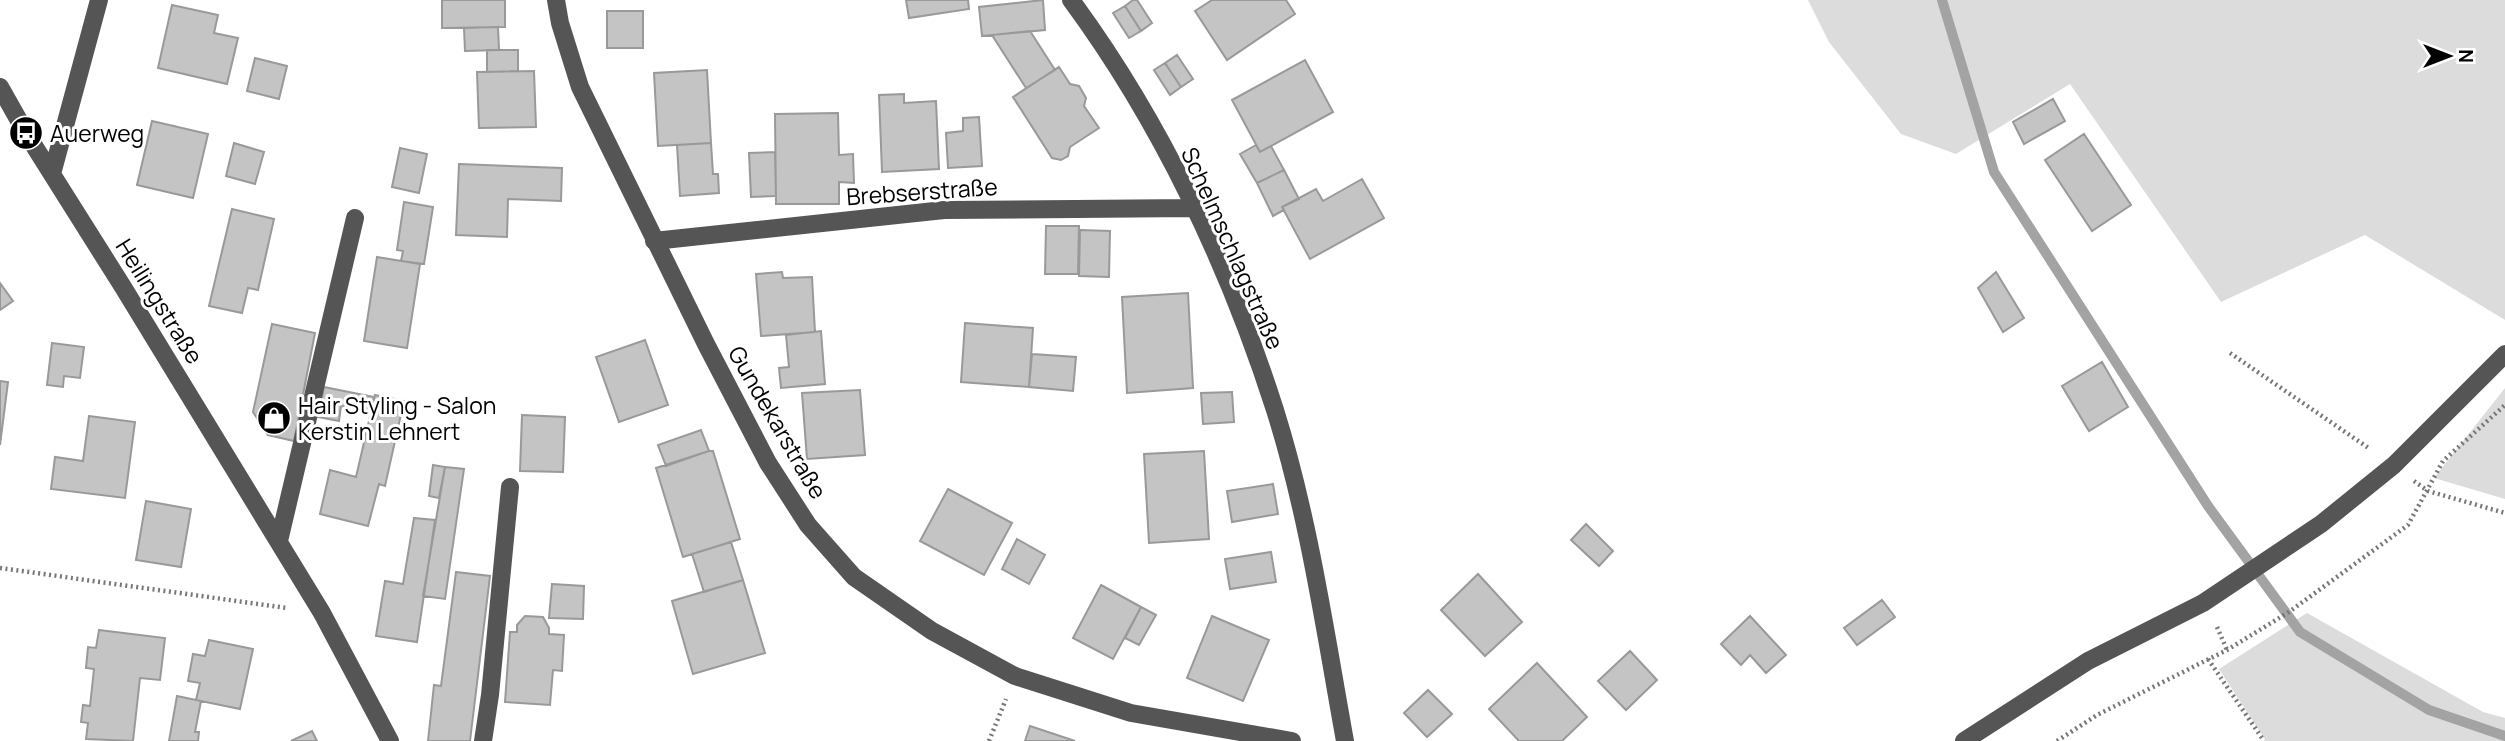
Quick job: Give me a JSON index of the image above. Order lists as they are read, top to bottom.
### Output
{
  "streets": {
    "street": [
      "Brebserstraße",
      "Schelmschlagstraße",
      "Heilingstraße",
      "Gundekarstraße"
    ]
  },
  "crossings": [
    ["Brebserstraße", "Schelmschlagstraße"],
    ["Brebserstraße", "Gundekarstraße"]
  ],
  "places": {
    "bus stop": ["Auerweg"],
    "shop": ["Hair Styling - Salon Kerstin Lehnert"]
  },
  "north": "right"
}
